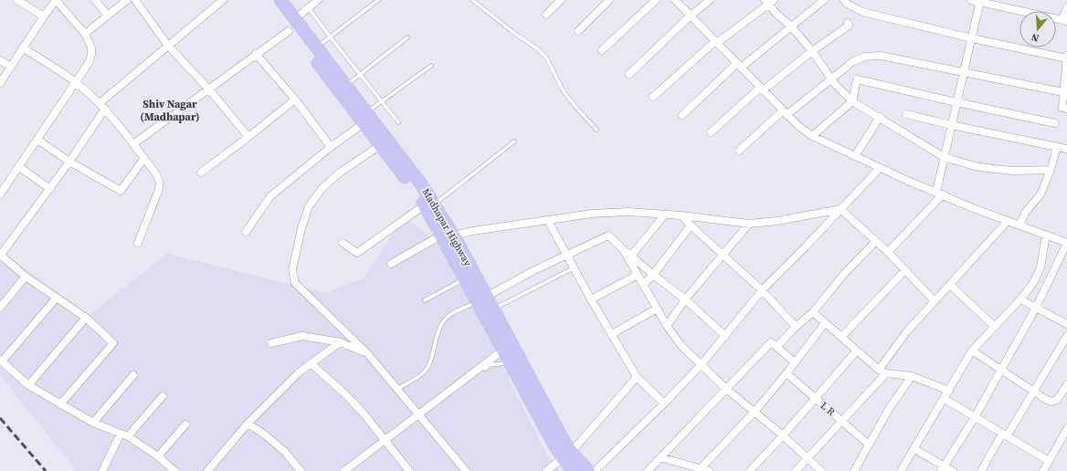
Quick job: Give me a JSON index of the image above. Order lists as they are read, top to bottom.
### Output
{
  "streets": {
    "highway": ["Madhapar Highway"],
    "street": ["L R"]
  },
  "districts": ["Shiv Nagar (Madhapar)"],
  "north": "bottom"
}
